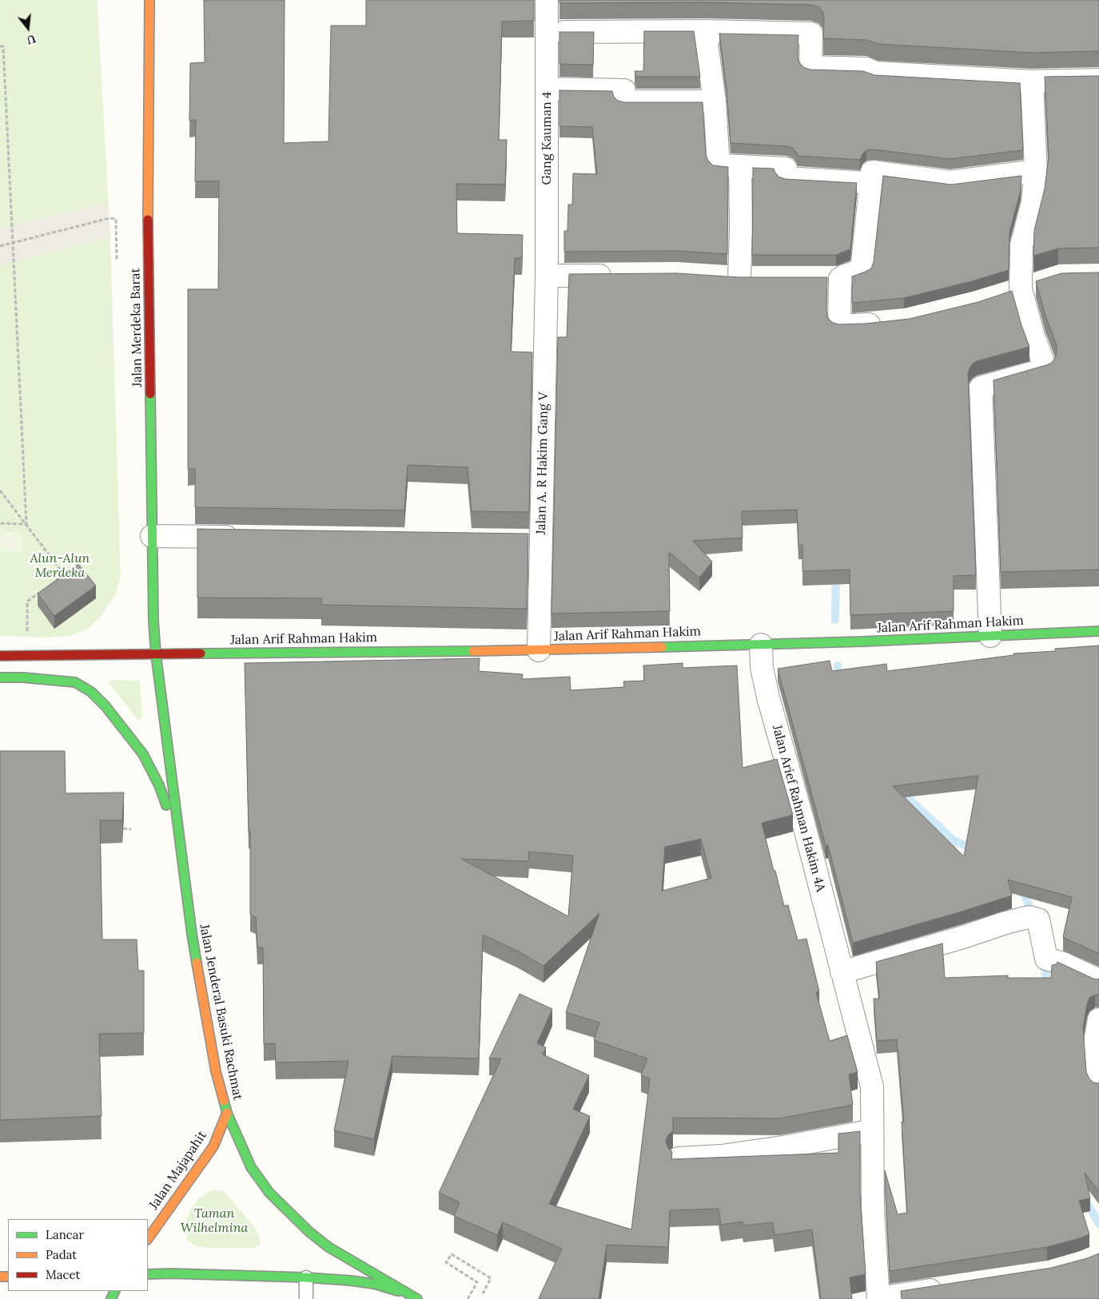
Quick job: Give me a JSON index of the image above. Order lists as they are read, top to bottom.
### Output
{
  "streets": {
    "main road": [
      "Jalan Merdeka Barat",
      "Jalan Arif Rahman Hakim",
      "Jalan Jenderal Basuki Rachmat",
      "Jalan Majapahit"
    ],
    "street": ["Gang Kauman 4", "Jalan A. R Hakim Gang V", "Jalan Arief Rahman Hakim 4A"]
  },
  "crossings": [
    ["Gang Kauman 4", "Jalan A. R Hakim Gang V"],
    ["Jalan Merdeka Barat", "Jalan Arif Rahman Hakim"],
    ["Jalan Merdeka Barat", "Jalan Jenderal Basuki Rachmat"],
    ["Jalan A. R Hakim Gang V", "Jalan Arif Rahman Hakim"],
    ["Jalan Arif Rahman Hakim", "Jalan Arief Rahman Hakim 4A"],
    ["Jalan Arif Rahman Hakim", "Jalan Jenderal Basuki Rachmat"],
    ["Jalan Jenderal Basuki Rachmat", "Jalan Majapahit"]
  ],
  "parks": ["Alun-Alun Merdeka", "Taman Wilhelmina"],
  "legend": ["Lancar", "Padat", "Macet"],
  "north": "bottom"
}
